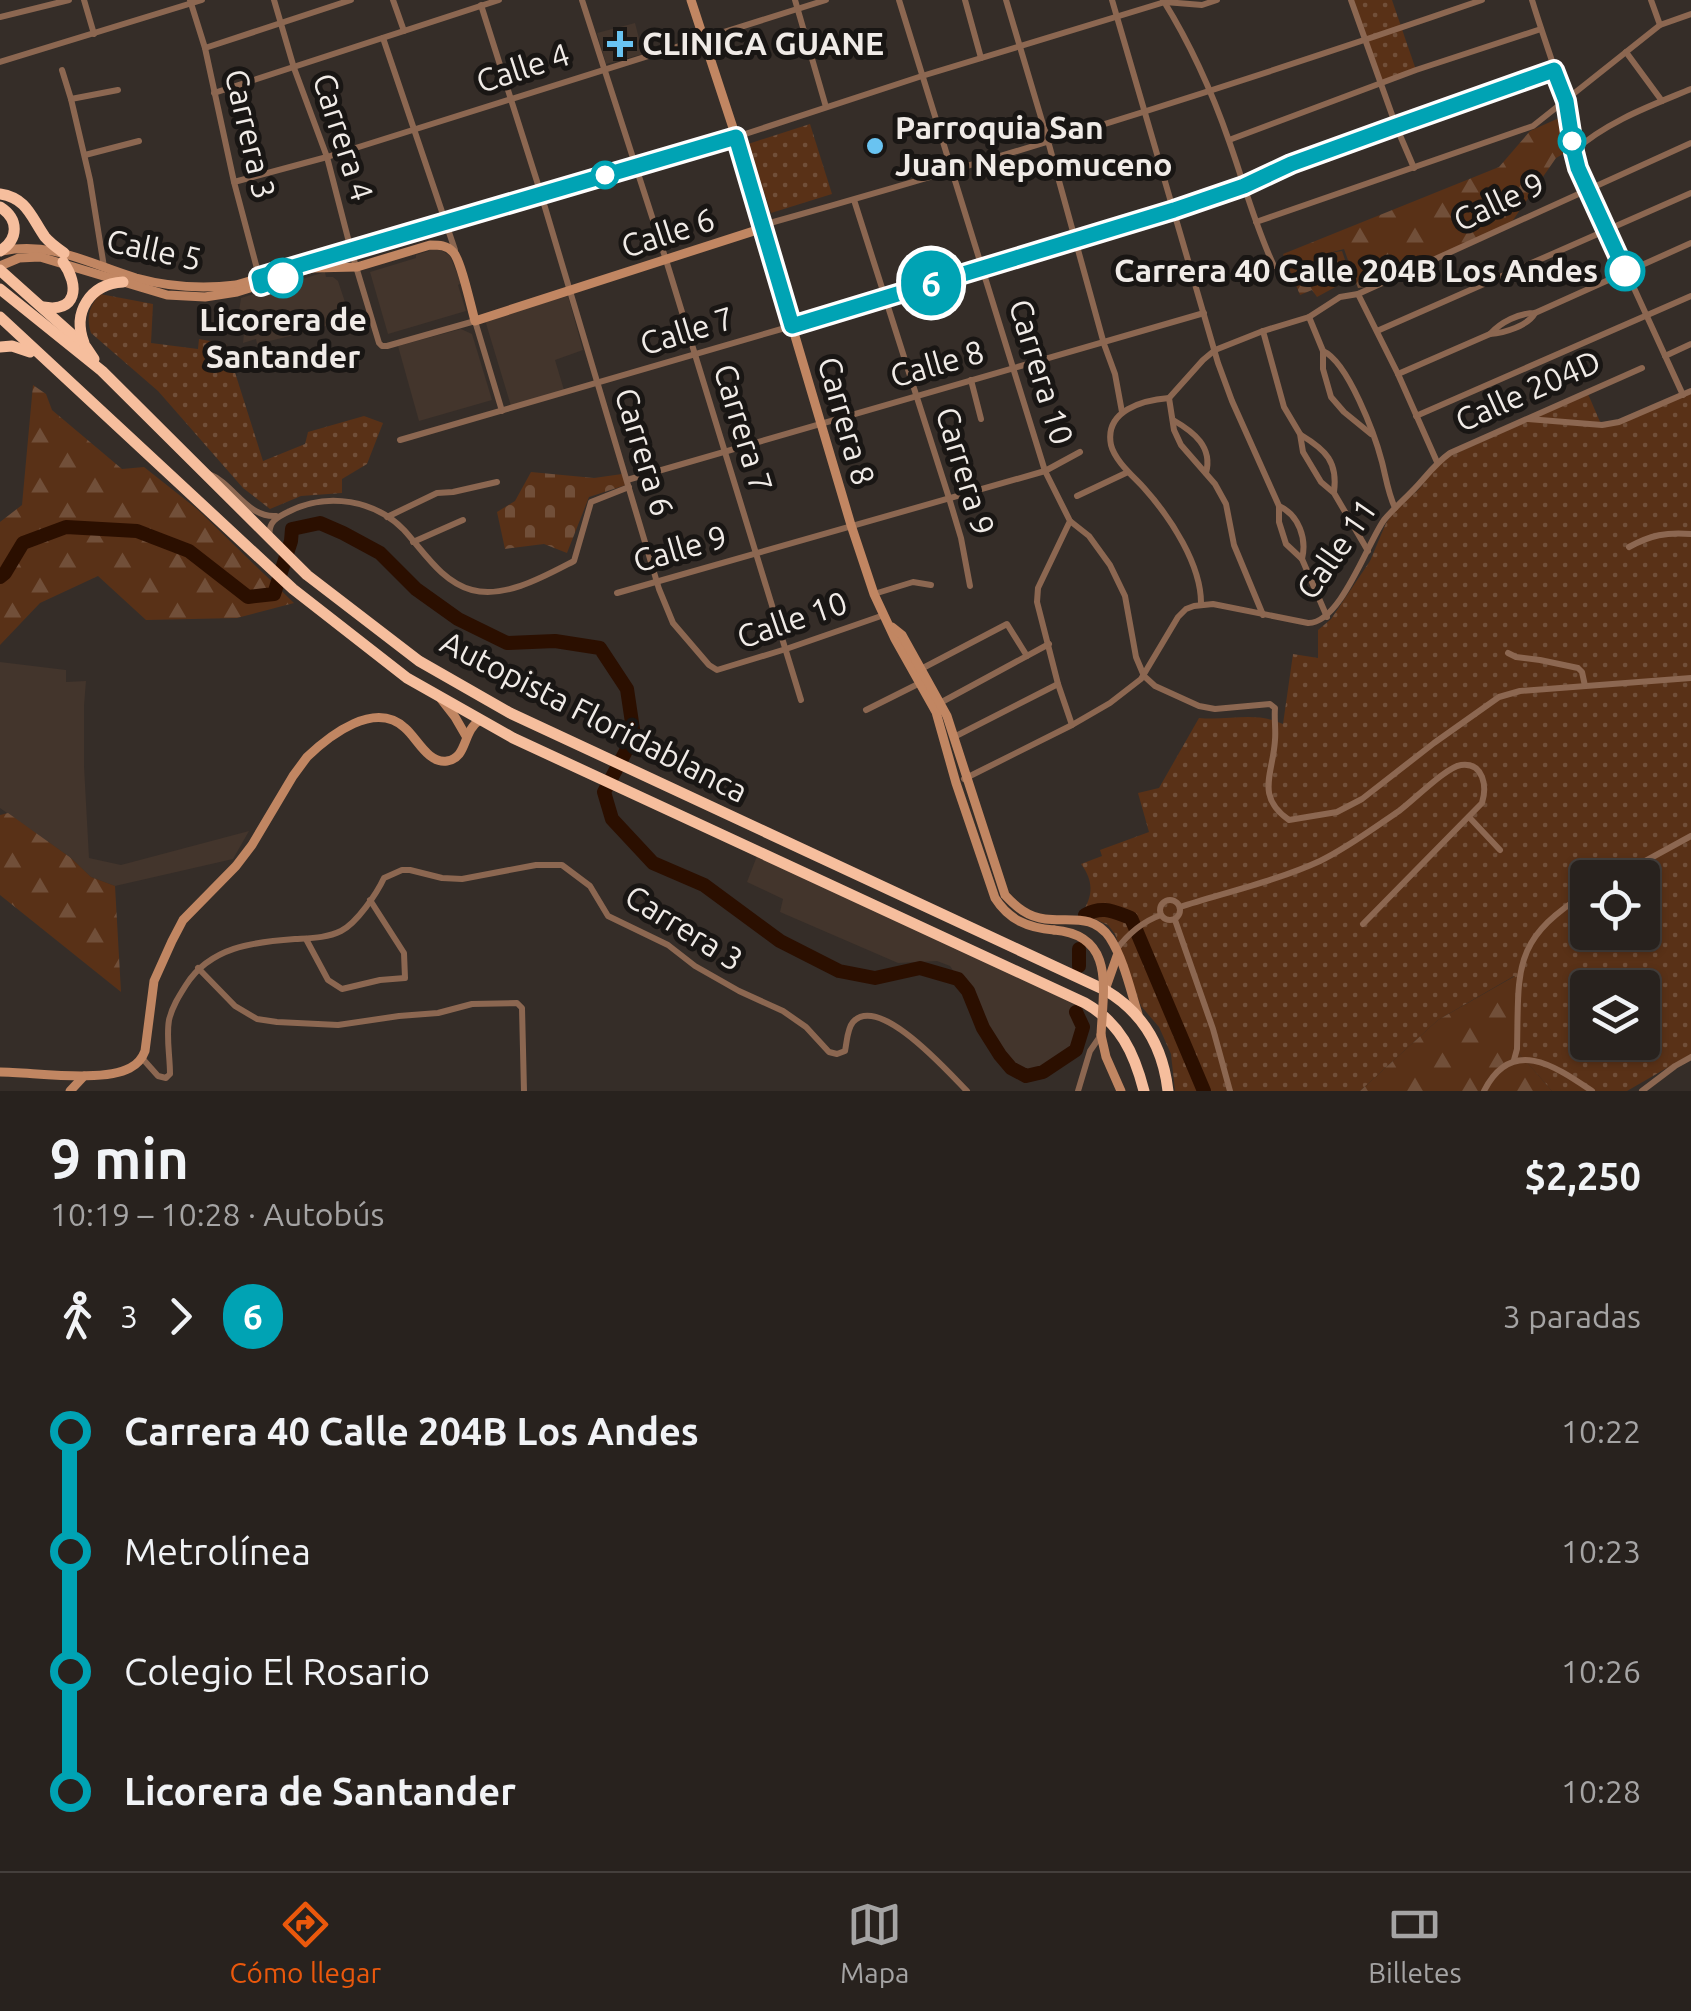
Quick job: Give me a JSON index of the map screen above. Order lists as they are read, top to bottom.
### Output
{
  "streets": {
    "highway": ["Autopista Floridablanca"],
    "main road": ["Calle 6", "Calle 5", "Carrera 8"],
    "street": [
      "Calle 4",
      "Carrera 3",
      "Carrera 4",
      "Calle 9",
      "Calle 7",
      "Calle 8",
      "Carrera 10",
      "Calle 204D",
      "Carrera 7",
      "Carrera 6",
      "Carrera 9",
      "Calle 11",
      "Calle 10"
    ]
  },
  "crossings": [
    ["Calle 4", "Carrera 3"],
    ["Calle 4", "Carrera 4"],
    ["Calle 4", "Carrera 8"],
    ["Calle 4", "Carrera 7"],
    ["Calle 4", "Carrera 6"],
    ["Carrera 3", "Calle 5"],
    ["Carrera 4", "Calle 6"],
    ["Carrera 4", "Calle 5"],
    ["Calle 9", "Carrera 10"],
    ["Calle 9", "Carrera 8"],
    ["Calle 9", "Carrera 7"],
    ["Calle 9", "Carrera 6"],
    ["Calle 9", "Carrera 9"],
    ["Calle 6", "Carrera 10"],
    ["Calle 6", "Carrera 8"],
    ["Calle 6", "Carrera 7"],
    ["Calle 6", "Carrera 6"],
    ["Calle 6", "Carrera 9"],
    ["Calle 5", "Carrera 10"],
    ["Calle 5", "Carrera 8"],
    ["Calle 5", "Carrera 7"],
    ["Calle 5", "Carrera 6"],
    ["Calle 7", "Carrera 10"],
    ["Calle 7", "Carrera 8"],
    ["Calle 7", "Carrera 7"],
    ["Calle 7", "Carrera 6"],
    ["Calle 7", "Carrera 9"],
    ["Calle 8", "Carrera 10"],
    ["Calle 8", "Carrera 8"],
    ["Calle 8", "Carrera 7"],
    ["Calle 8", "Carrera 6"],
    ["Calle 8", "Carrera 9"],
    ["Calle 204D", "Calle 11"],
    ["Carrera 8", "Calle 10"],
    ["Carrera 7", "Calle 10"],
    ["Carrera 6", "Calle 10"]
  ],
  "places": {
    "health": ["CLINICA GUANE"],
    "other": ["Parroquia San Juan Nepomuceno", "Carrera 40 Calle 204B Los Andes", "Licorera de Santander"]
  },
  "lines": ["bus line 6"],
  "page": {
    "on_map": "6",
    "heading": ["9 min", "10:19 – 10:28 · Autobús", "$2,250"],
    "legs": ["3", "6", "3 paradas"],
    "list": [
      {
        "name": "Carrera 40 Calle 204B Los Andes",
        "value": "10:22"
      },
      {
        "name": "Metrolínea",
        "value": "10:23"
      },
      {
        "name": "Colegio El Rosario",
        "value": "10:26"
      },
      {
        "name": "Licorera de Santander",
        "value": "10:28"
      }
    ],
    "tabs": ["Cómo llegar", "Mapa", "Billetes"]
  }
}
